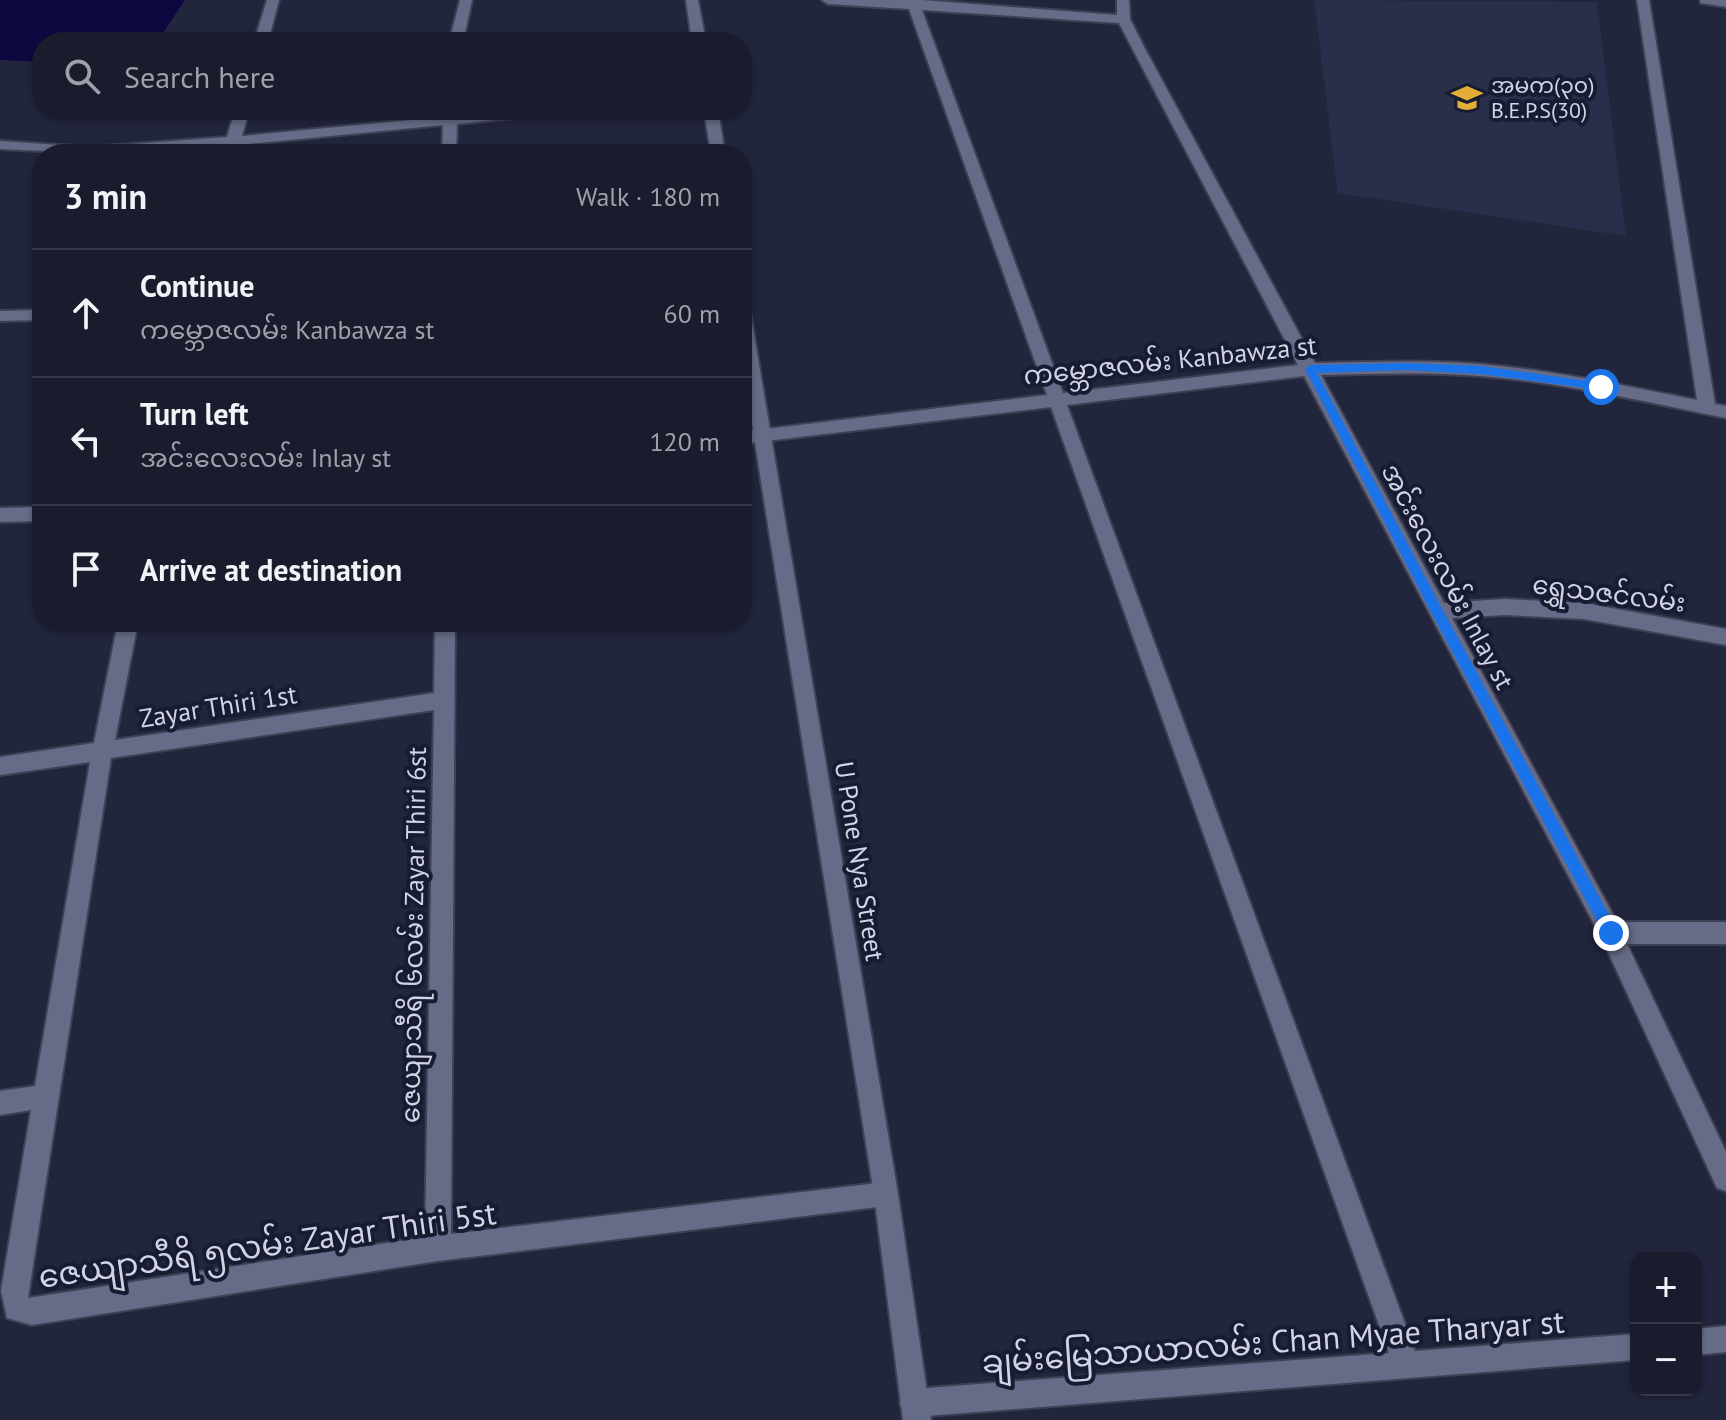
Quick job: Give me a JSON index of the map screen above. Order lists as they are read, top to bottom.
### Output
{
  "streets": {
    "street": [
      "ကမ္ဘောဇလမ်း Kanbawza st",
      "အင်းလေးလမ်း Inlay st",
      "ရွှေသဇင်လမ်း",
      "Zayar Thiri 1st",
      "U Pone Nya Street",
      "ဇေယျာသီရိ ၆လမ်း Zayar Thiri 6st",
      "ဇေယျာသီရိ ၅လမ်း Zayar Thiri 5st",
      "ချမ်းမြေသာယာလမ်း Chan Myae Tharyar st"
    ]
  },
  "crossings": [
    ["ကမ္ဘောဇလမ်း Kanbawza st", "အင်းလေးလမ်း Inlay st"],
    ["ကမ္ဘောဇလမ်း Kanbawza st", "U Pone Nya Street"],
    ["အင်းလေးလမ်း Inlay st", "ရွှေသဇင်လမ်း"],
    ["Zayar Thiri 1st", "ဇေယျာသီရိ ၆လမ်း Zayar Thiri 6st"],
    ["Zayar Thiri 1st", "ဇေယျာသီရိ ၅လမ်း Zayar Thiri 5st"],
    ["U Pone Nya Street", "ဇေယျာသီရိ ၅လမ်း Zayar Thiri 5st"],
    ["U Pone Nya Street", "ချမ်းမြေသာယာလမ်း Chan Myae Tharyar st"],
    ["ဇေယျာသီရိ ၆လမ်း Zayar Thiri 6st", "ဇေယျာသီရိ ၅လမ်း Zayar Thiri 5st"]
  ],
  "places": {
    "school or university": ["အမက(၃၀) B.E.P.S(30)"]
  },
  "page": {
    "search": "Search here",
    "heading": ["3 min", "Walk · 180 m"],
    "list": [
      ["Continue", "ကမ္ဘောဇလမ်း Kanbawza st", "60 m"],
      ["Turn left", "အင်းလေးလမ်း Inlay st", "120 m"],
      "Arrive at destination"
    ],
    "map_buttons": ["+", "−"]
  }
}
